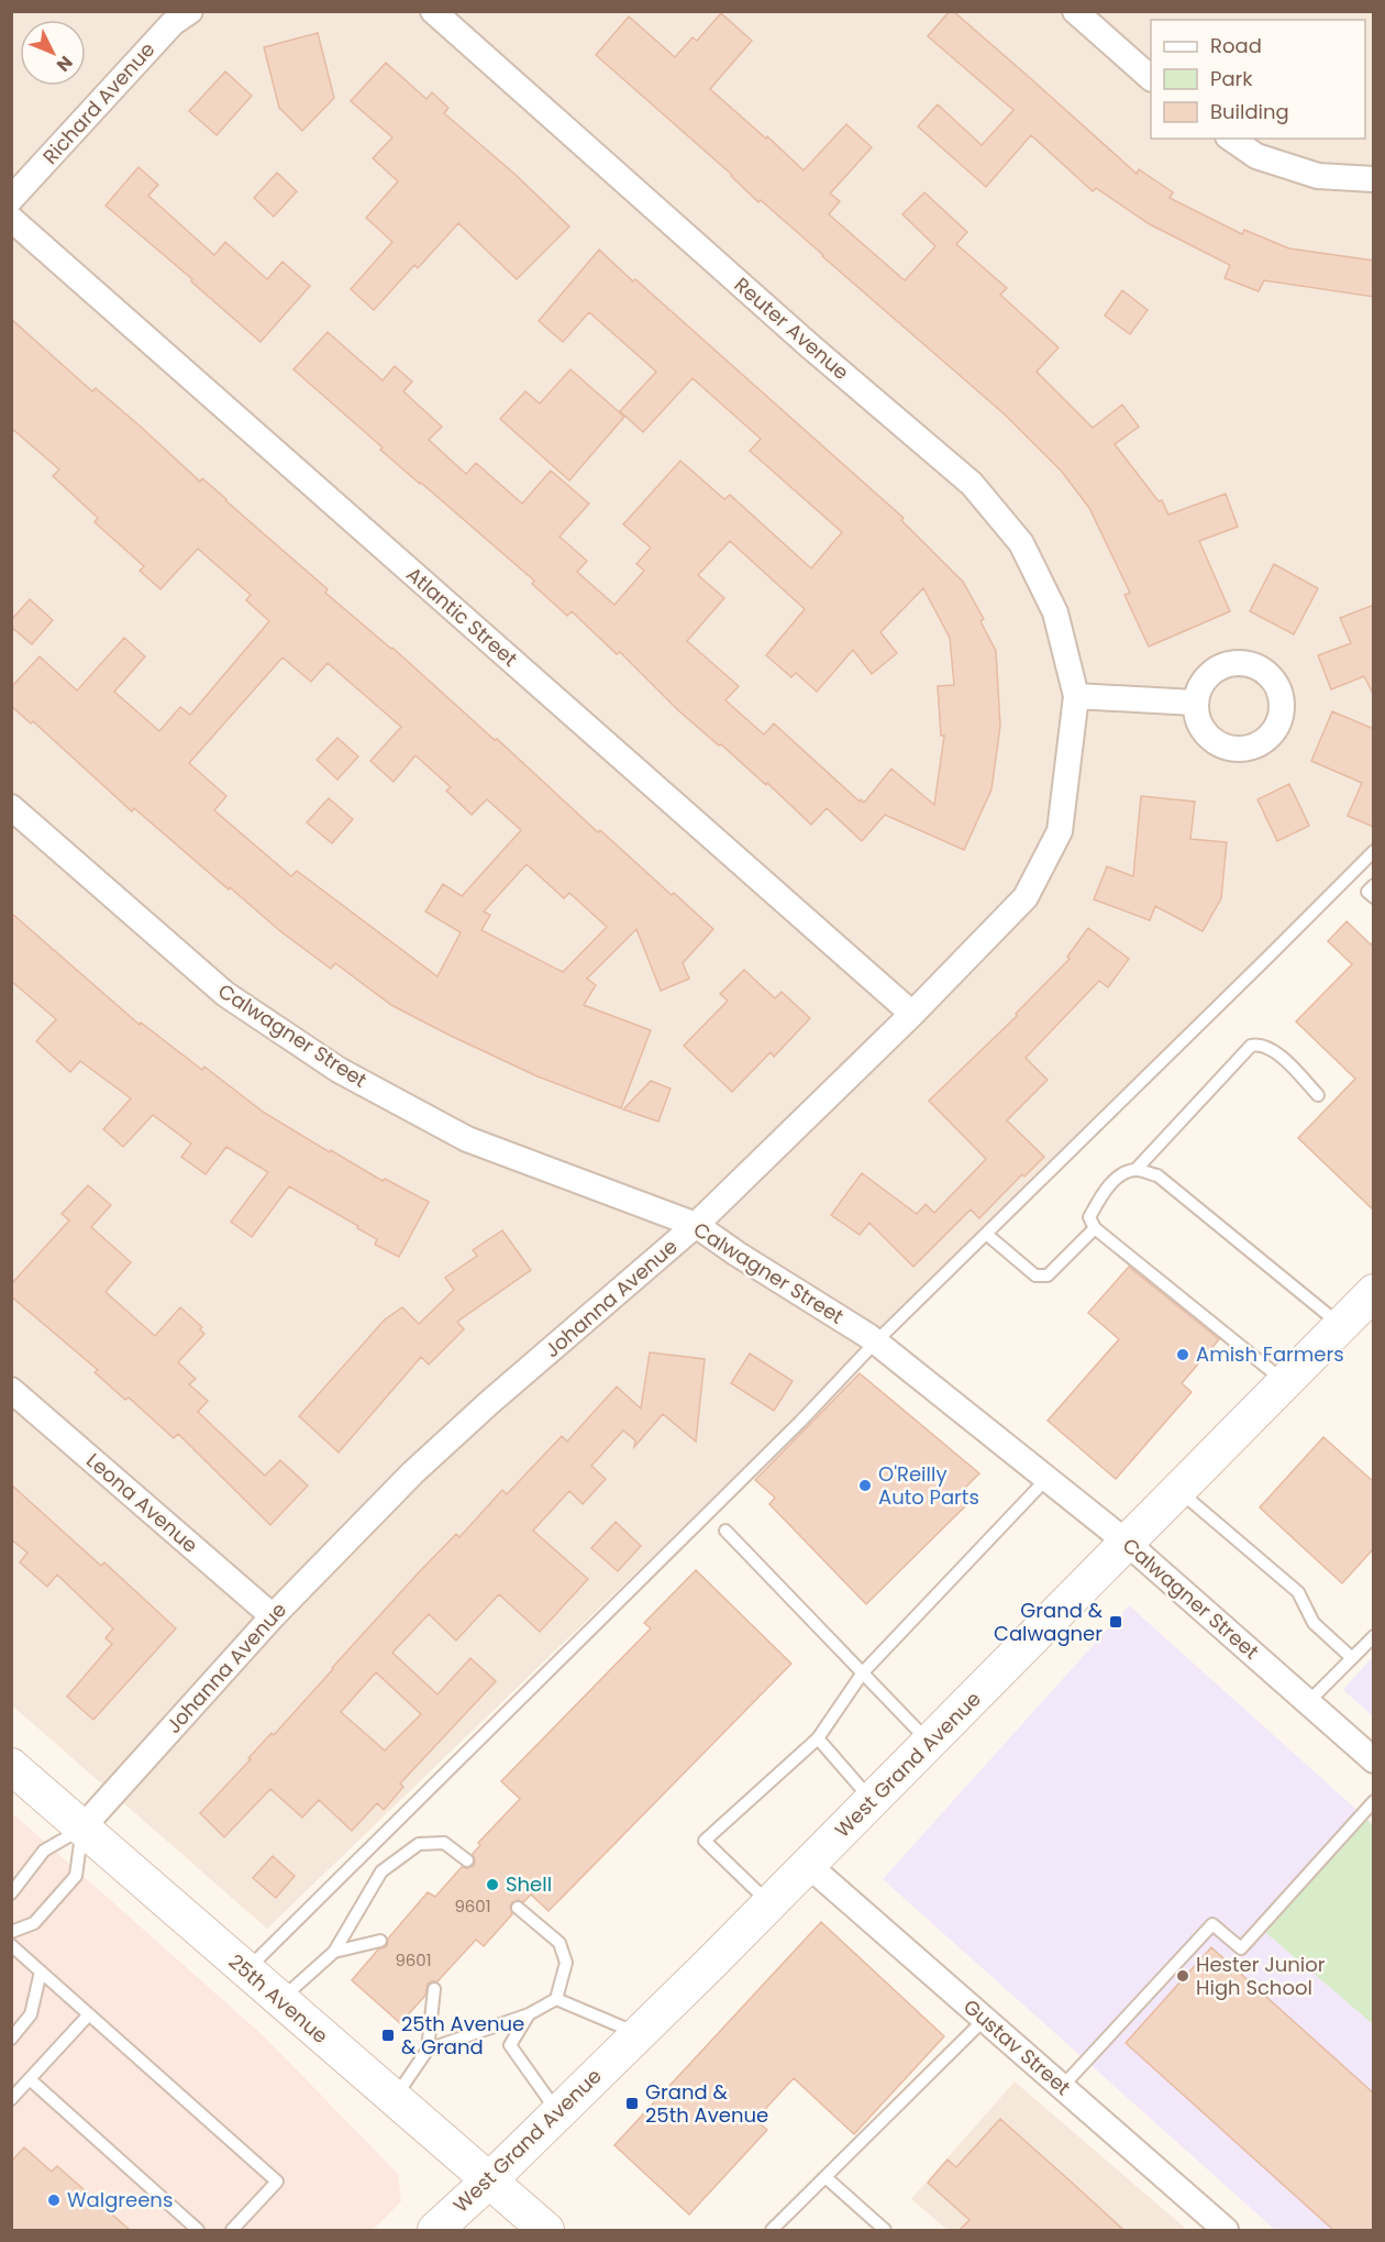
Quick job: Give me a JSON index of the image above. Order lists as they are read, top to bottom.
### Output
{
  "streets": {
    "main road": ["West Grand Avenue", "25th Avenue"],
    "street": [
      "Richard Avenue",
      "Reuter Avenue",
      "Atlantic Street",
      "Calwagner Street",
      "Johanna Avenue",
      "Leona Avenue",
      "Gustav Street"
    ]
  },
  "crossings": [
    ["Reuter Avenue", "Johanna Avenue"],
    ["Atlantic Street", "Johanna Avenue"],
    ["Calwagner Street", "Johanna Avenue"],
    ["Calwagner Street", "West Grand Avenue"],
    ["Johanna Avenue", "Leona Avenue"],
    ["Johanna Avenue", "25th Avenue"],
    ["West Grand Avenue", "25th Avenue"],
    ["West Grand Avenue", "Gustav Street"]
  ],
  "places": {
    "other": [
      "Amish Farmers",
      "O'Reilly Auto Parts",
      "Shell",
      "Hester Junior High School",
      "Walgreens"
    ],
    "transit": ["Grand & Calwagner", "25th Avenue & Grand", "Grand & 25th Avenue"]
  },
  "house_numbers": ["9601", "9601"],
  "legend": ["Road", "Park", "Building"],
  "north": "bottom right"
}
